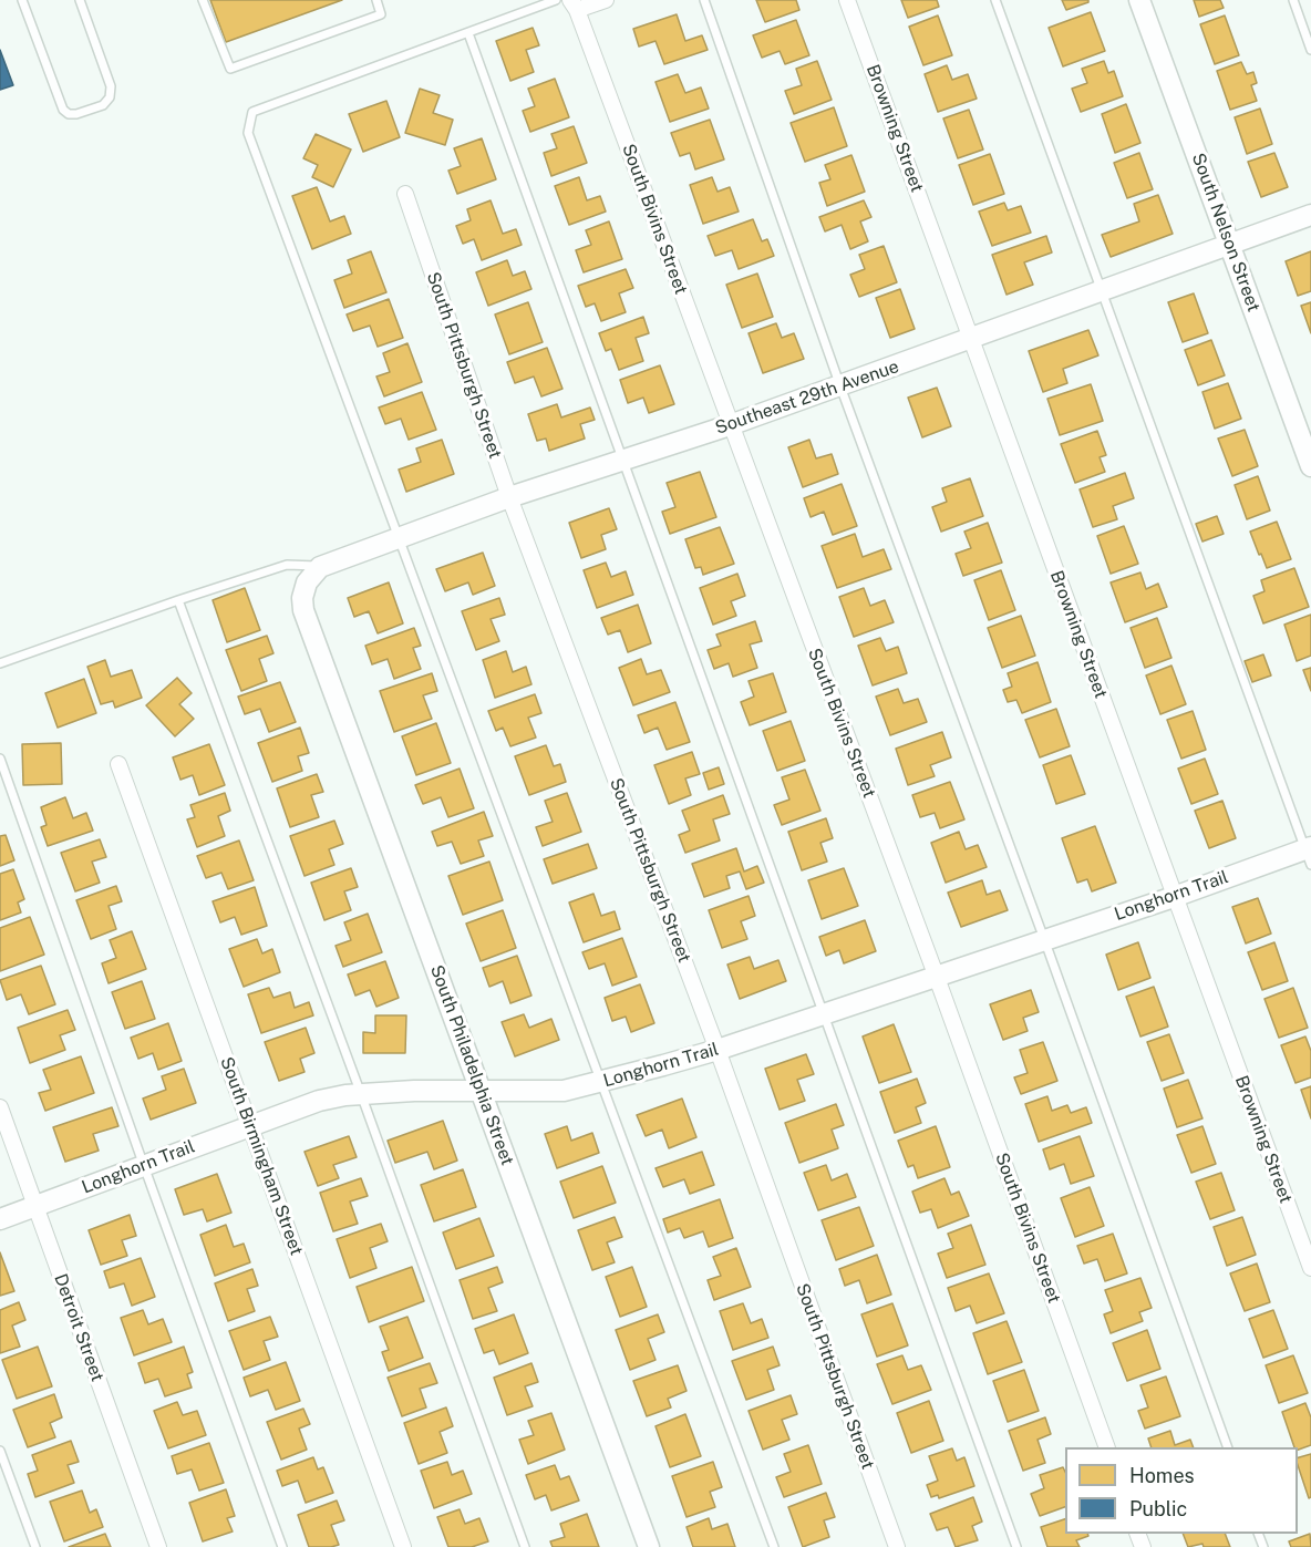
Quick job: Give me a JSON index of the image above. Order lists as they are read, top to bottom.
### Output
{
  "streets": {
    "street": [
      "Browning Street",
      "South Bivins Street",
      "South Nelson Street",
      "South Pittsburgh Street",
      "Southeast 29th Avenue",
      "Longhorn Trail",
      "South Philadelphia Street",
      "South Birmingham Street",
      "Detroit Street"
    ]
  },
  "crossings": [
    ["Browning Street", "Southeast 29th Avenue"],
    ["Browning Street", "Longhorn Trail"],
    ["South Bivins Street", "Southeast 29th Avenue"],
    ["South Bivins Street", "Longhorn Trail"],
    ["South Nelson Street", "Southeast 29th Avenue"],
    ["South Pittsburgh Street", "Southeast 29th Avenue"],
    ["South Pittsburgh Street", "Longhorn Trail"],
    ["Southeast 29th Avenue", "South Philadelphia Street"],
    ["Longhorn Trail", "South Philadelphia Street"],
    ["Longhorn Trail", "South Birmingham Street"],
    ["Longhorn Trail", "Detroit Street"]
  ],
  "legend": ["Homes", "Public"]
}
